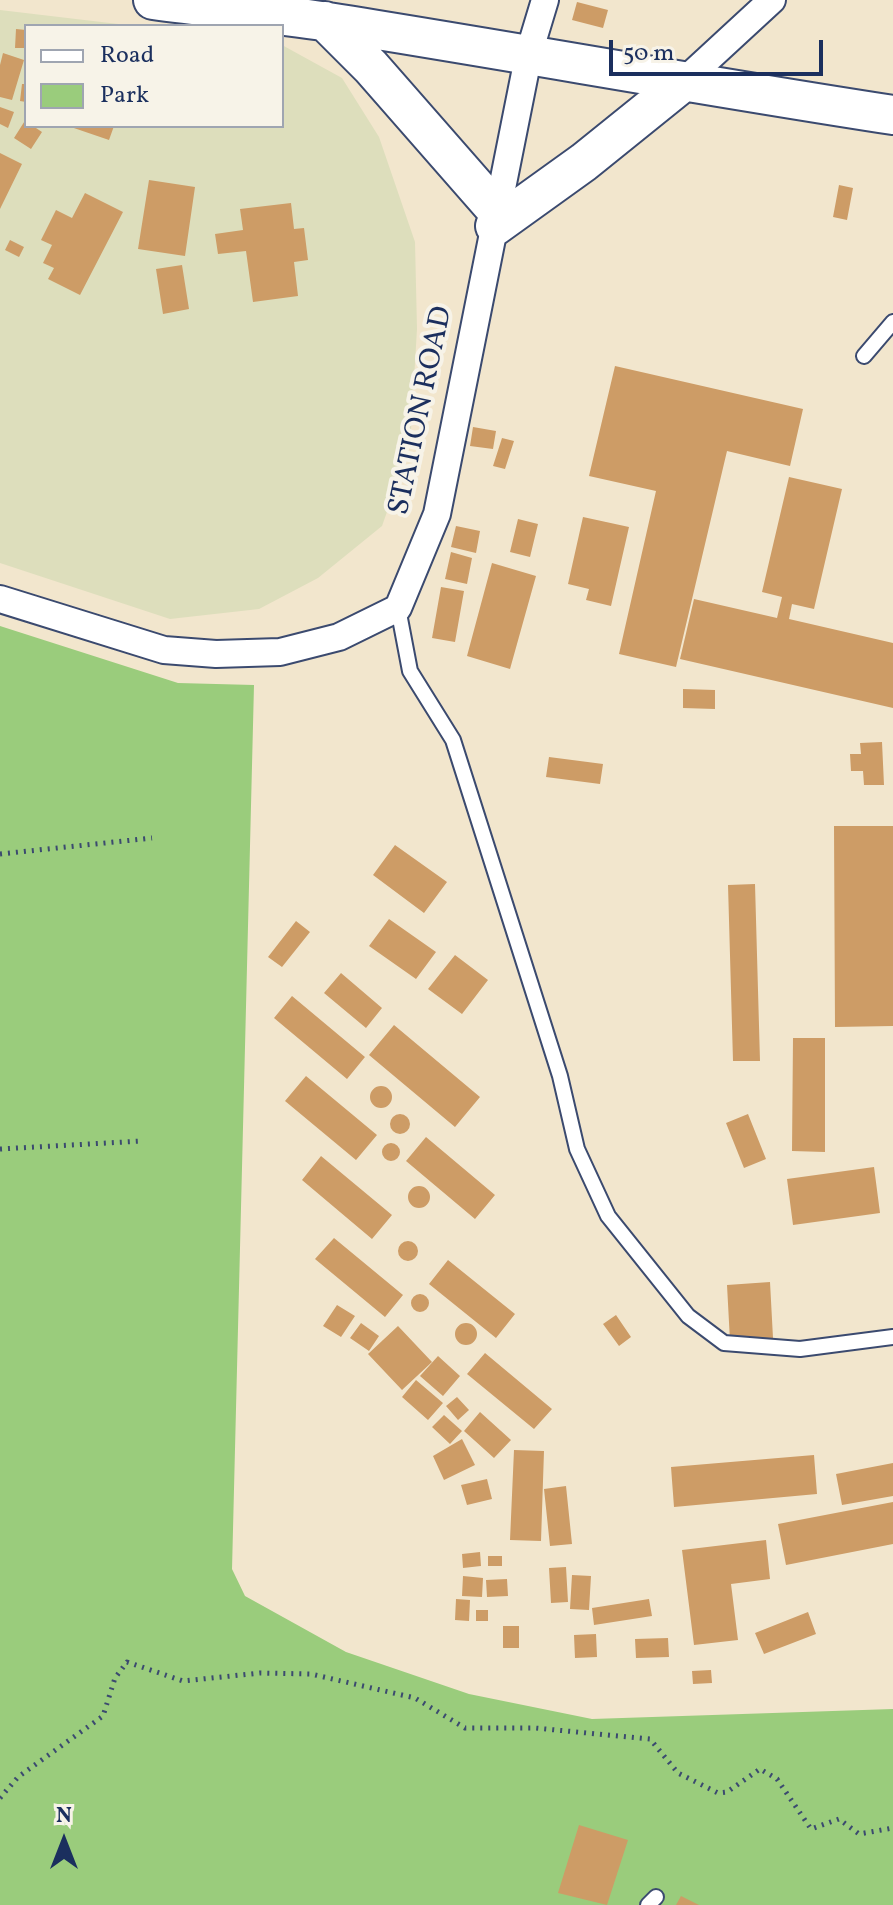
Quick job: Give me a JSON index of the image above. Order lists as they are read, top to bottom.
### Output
{
  "streets": {
    "street": ["STATION ROAD"]
  },
  "legend": ["Road", "Park"],
  "scale_bar": "50 m",
  "north": "top"
}
